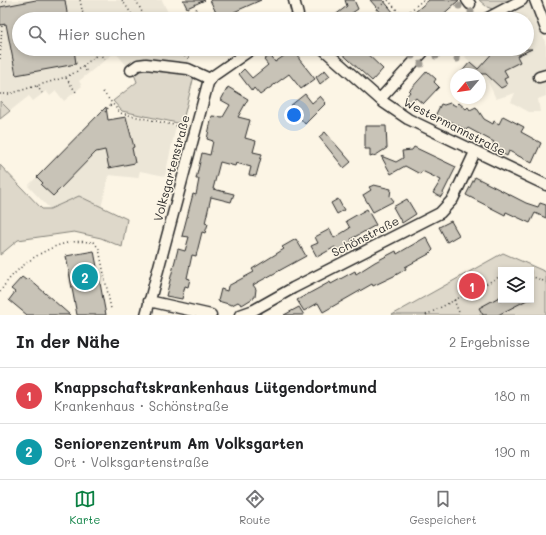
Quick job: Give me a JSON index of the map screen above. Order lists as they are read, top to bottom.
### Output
{
  "streets": {
    "street": ["Westermannstraße", "Volksgartenstraße", "Schönstraße"]
  },
  "crossings": [
    ["Westermannstraße", "Schönstraße"]
  ],
  "north": "bottom left",
  "page": {
    "search": "Hier suchen",
    "pins": ["2", "1"],
    "heading": ["In der Nähe", "2 Ergebnisse"],
    "list": [
      {
        "mark": "1",
        "name": "Knappschaftskrankenhaus Lütgendortmund",
        "note": "Krankenhaus · Schönstraße",
        "value": "180 m"
      },
      {
        "mark": "2",
        "name": "Seniorenzentrum Am Volksgarten",
        "note": "Ort · Volksgartenstraße",
        "value": "190 m"
      }
    ],
    "nav": ["Karte", "Route", "Gespeichert"]
  }
}
